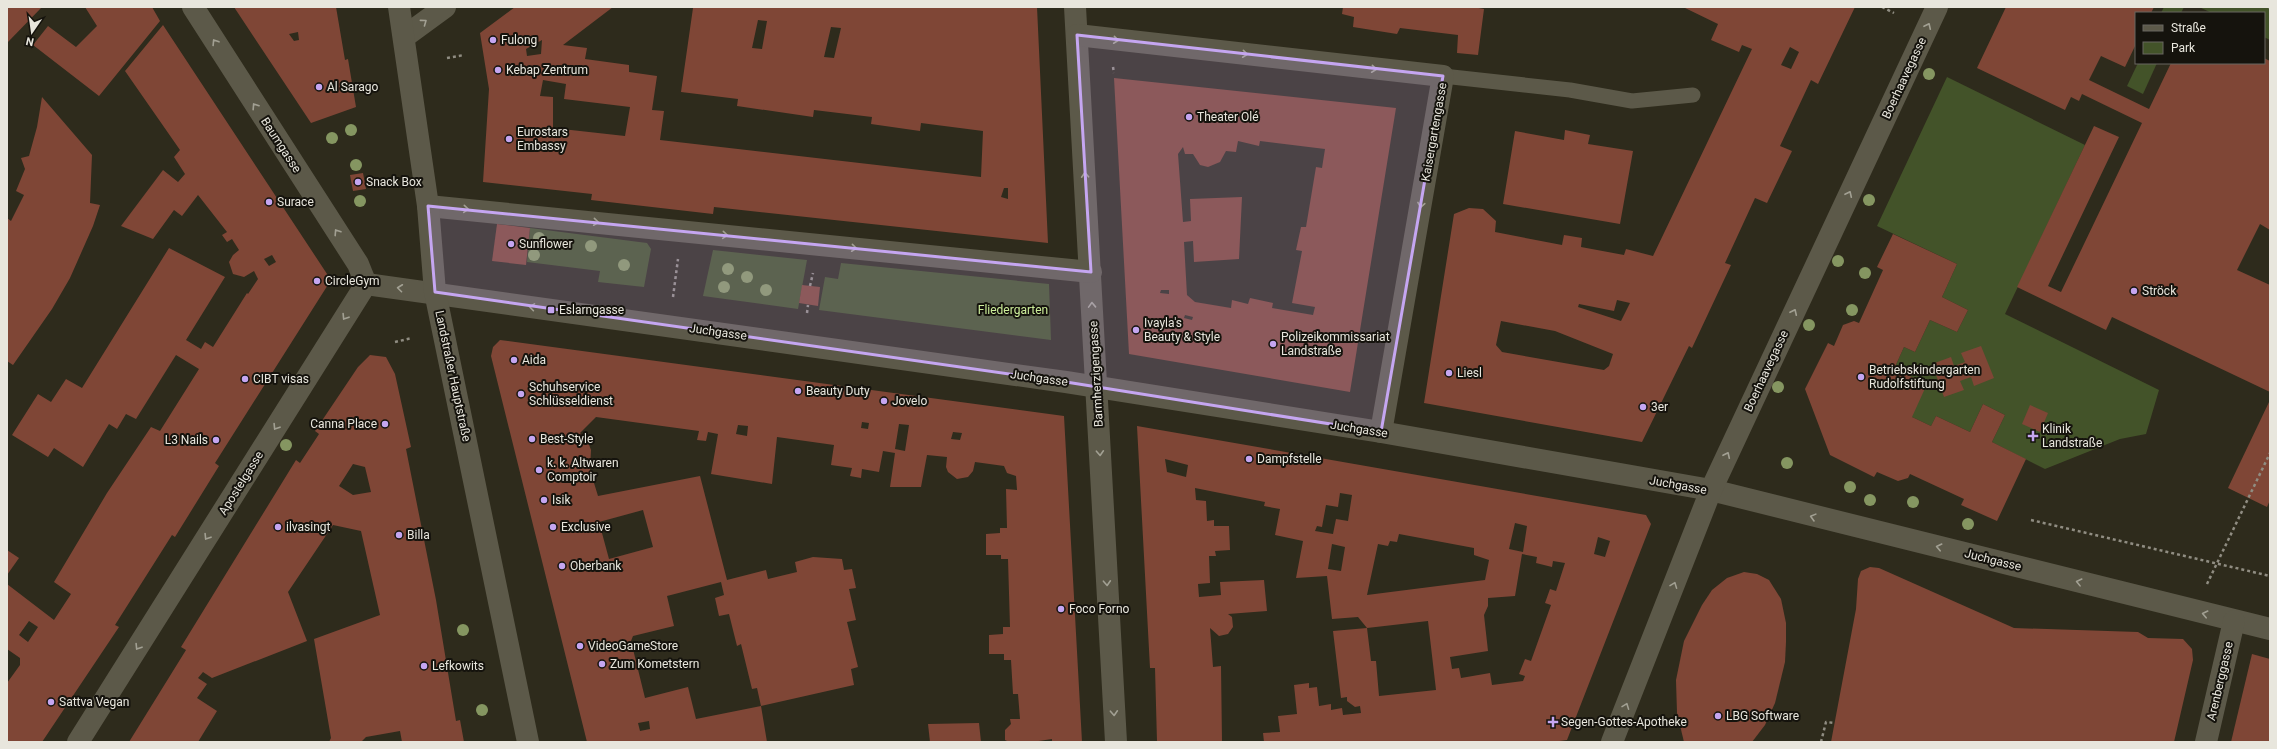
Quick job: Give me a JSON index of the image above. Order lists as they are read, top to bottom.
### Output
{
  "streets": {
    "street": [
      "Boerhaavegasse",
      "Kaisergartengasse",
      "Baumgasse",
      "Juchgasse",
      "Barmherzigengasse",
      "Landstraßer Hauptstraße",
      "Apostelgasse",
      "Arenberggasse"
    ]
  },
  "crossings": [
    ["Boerhaavegasse", "Juchgasse"],
    ["Kaisergartengasse", "Juchgasse"],
    ["Kaisergartengasse", "Barmherzigengasse"],
    ["Baumgasse", "Apostelgasse"],
    ["Juchgasse", "Barmherzigengasse"],
    ["Juchgasse", "Landstraßer Hauptstraße"],
    ["Juchgasse", "Arenberggasse"]
  ],
  "one_way": ["Boerhaavegasse", "Baumgasse", "Apostelgasse"],
  "parks": ["Fliedergarten"],
  "places": {
    "other": [
      "Fulong",
      "Kebap Zentrum",
      "Al Sarago",
      "Theater Olé",
      "Eurostars Embassy",
      "Snack Box",
      "Surace",
      "Sunflower",
      "CircleGym",
      "Ströck",
      "Ivayla's Beauty & Style",
      "Polizeikommissariat Landstraße",
      "Aida",
      "Liesl",
      "Betriebskindergarten Rudolfstiftung",
      "CIBT visas",
      "Beauty Duty",
      "Schuhservice Schlüsseldienst",
      "Jovelo",
      "3er",
      "Canna Place",
      "Best-Style",
      "L3 Nails",
      "Dampfstelle",
      "k. k. Altwaren Comptoir",
      "Isik",
      "ilvasingt",
      "Exclusive",
      "Billa",
      "Oberbank",
      "Foco Forno",
      "VideoGameStore",
      "Zum Kometstern",
      "Lefkowits",
      "Sattva Vegan",
      "LBG Software"
    ],
    "transit": ["Eslarngasse"],
    "health": ["Klinik Landstraße", "Segen-Gottes-Apotheke"]
  },
  "legend": ["Straße", "Park"],
  "north": "bottom"
}
